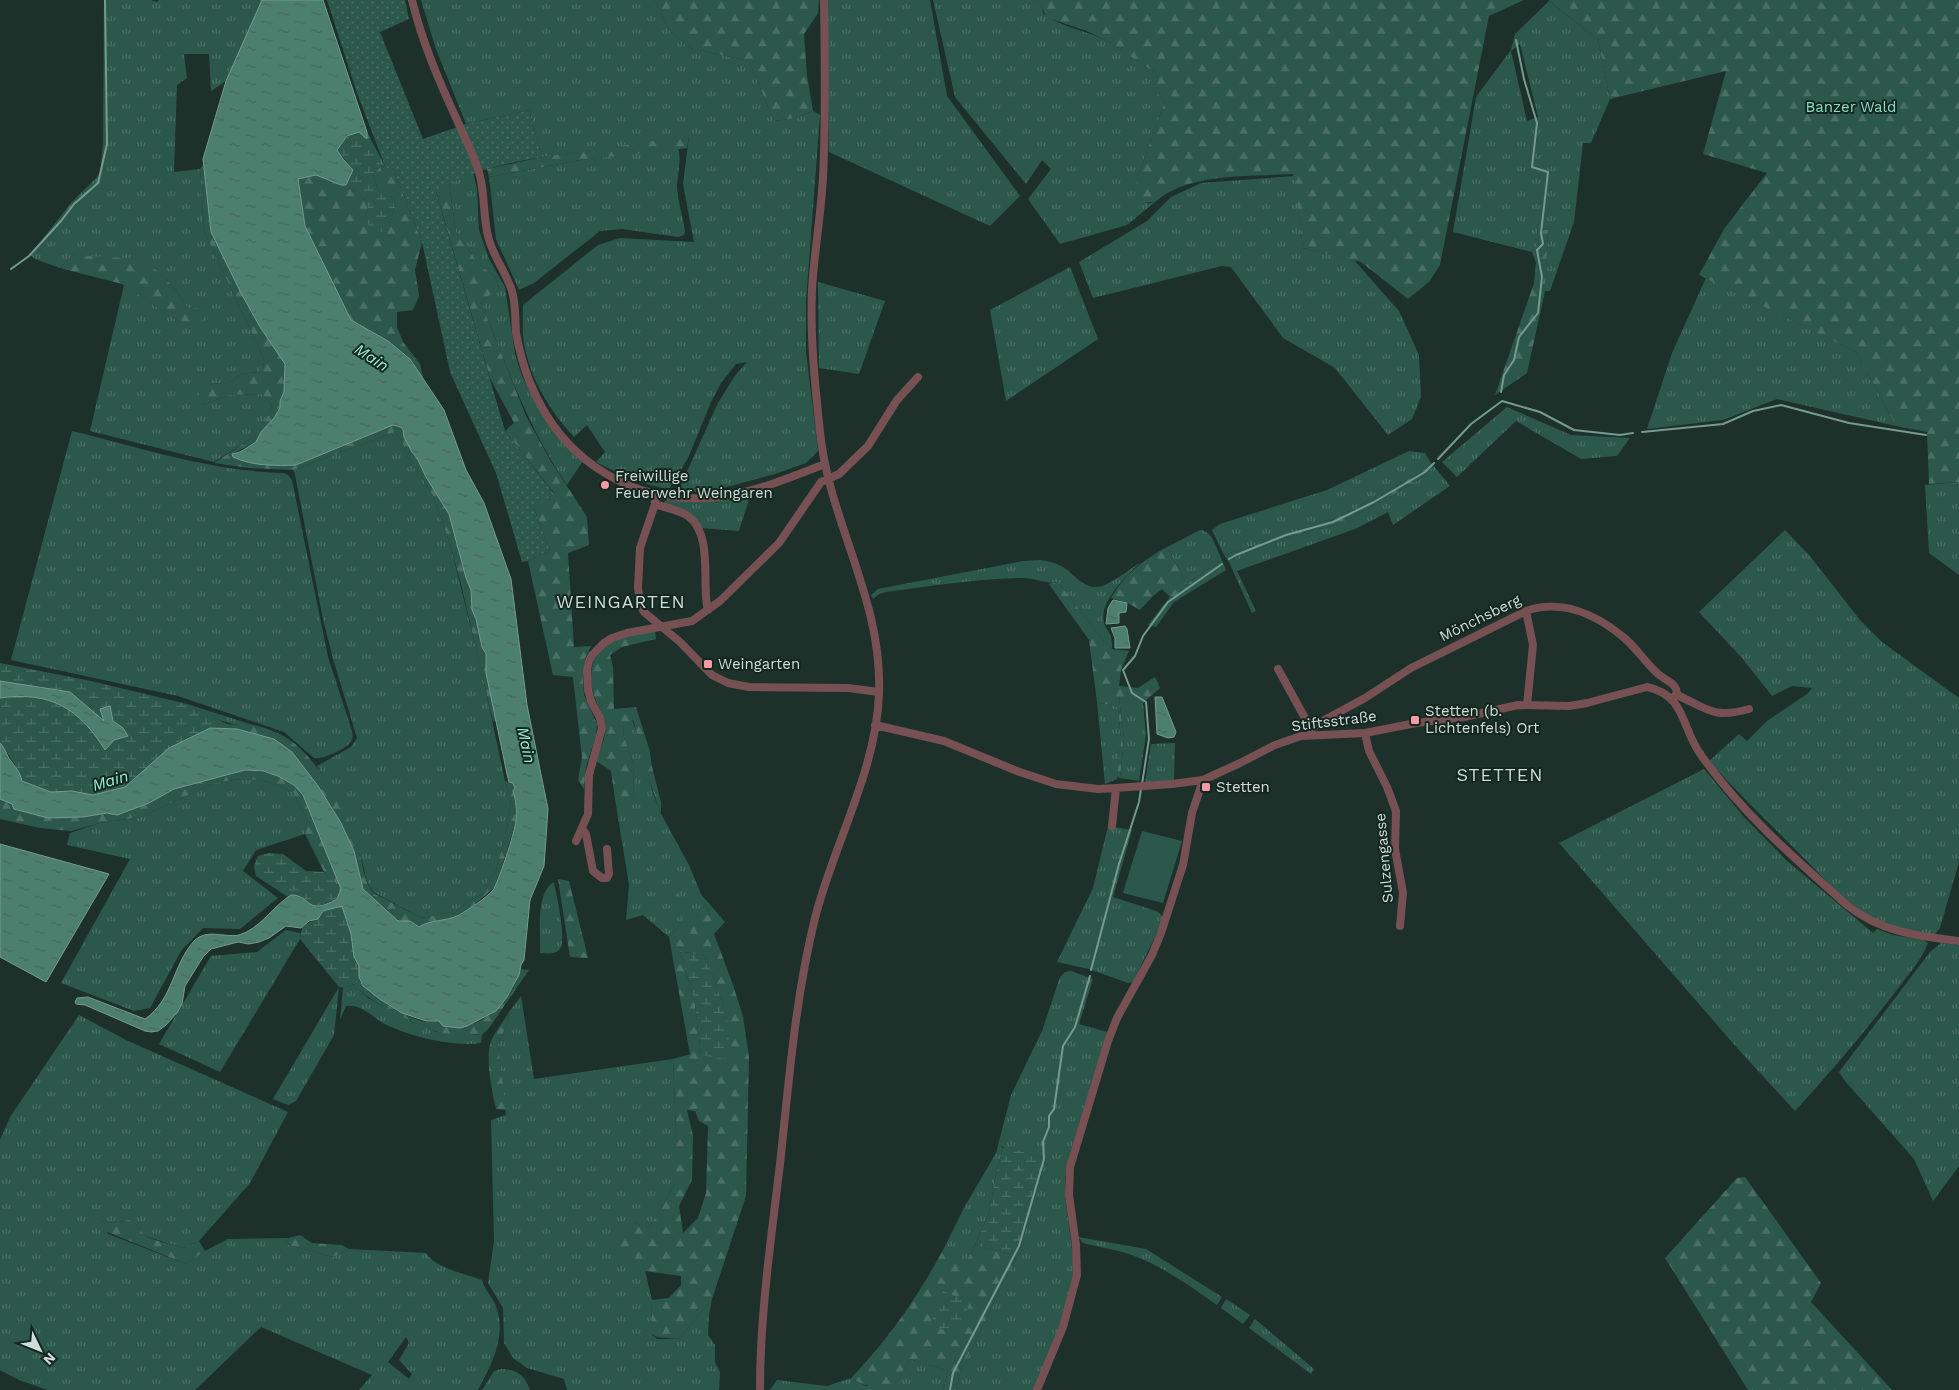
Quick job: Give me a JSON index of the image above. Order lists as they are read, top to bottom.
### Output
{
  "streets": {
    "street": ["Mönchsberg", "Stiftsstraße", "Sulzengasse"]
  },
  "crossings": [
    ["Mönchsberg", "Stiftsstraße"],
    ["Stiftsstraße", "Sulzengasse"]
  ],
  "districts": ["WEINGARTEN", "STETTEN"],
  "water": ["Main"],
  "parks": ["Banzer Wald"],
  "places": {
    "other": ["Freiwillige Feuerwehr Weingaren"],
    "transit": ["Weingarten", "Stetten (b. Lichtenfels) Ort", "Stetten"]
  },
  "north": "bottom right"
}
